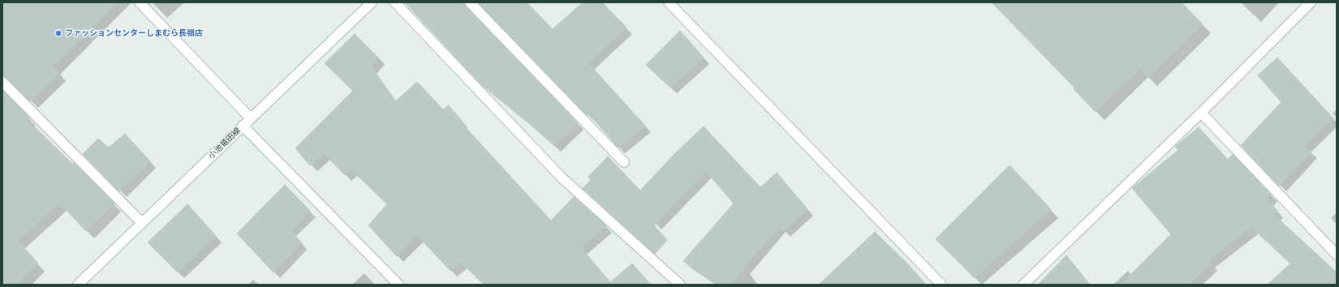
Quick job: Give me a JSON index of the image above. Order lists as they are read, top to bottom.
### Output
{
  "streets": {
    "street": ["小池竜田線"]
  },
  "places": ["ファッションセンターしまむら長嶺店"]
}
